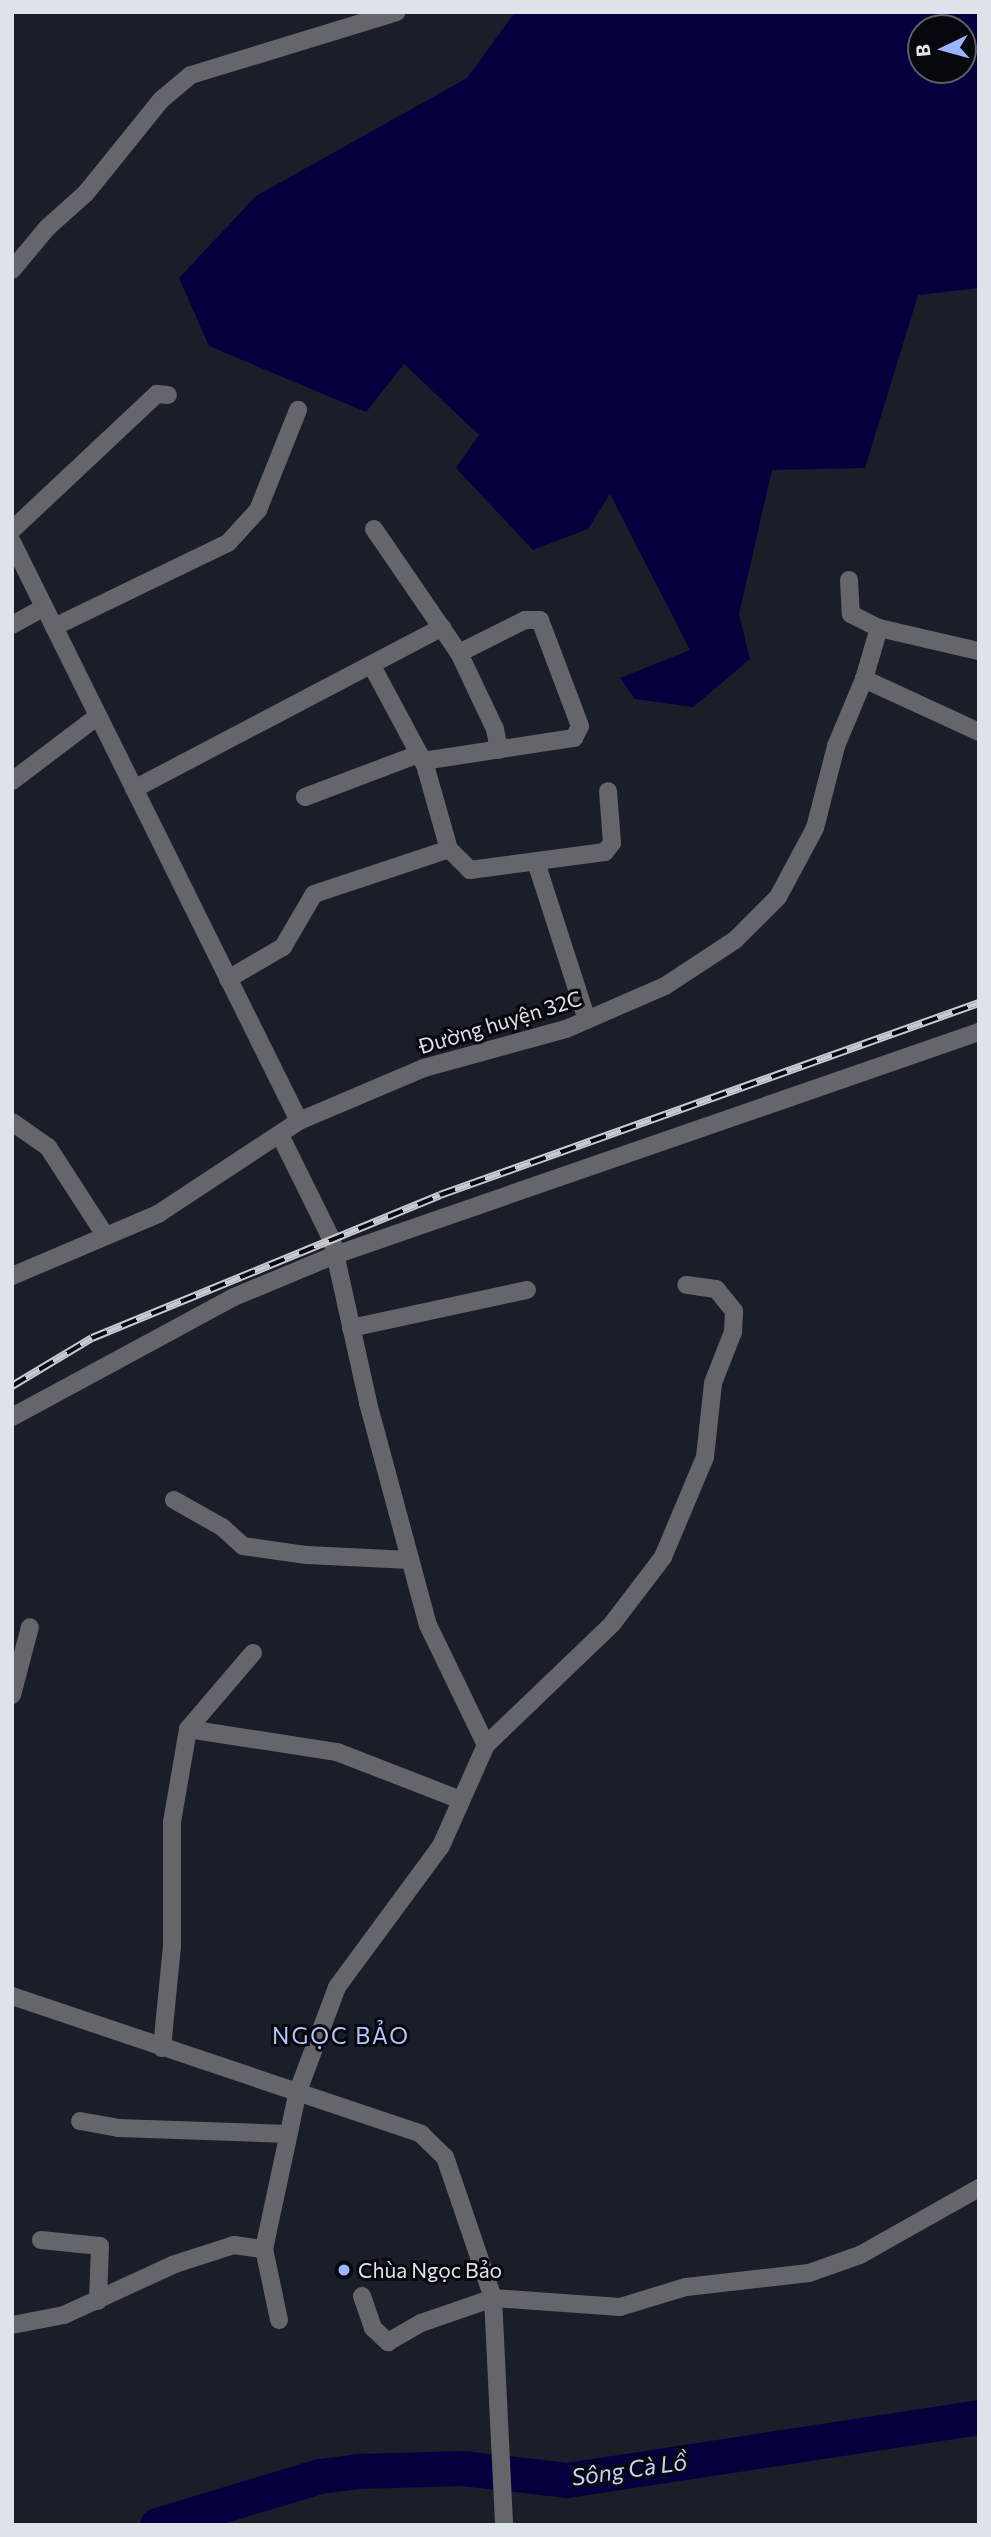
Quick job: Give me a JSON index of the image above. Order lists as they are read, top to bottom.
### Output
{
  "streets": {
    "street": ["Đường huyện 32C"]
  },
  "districts": ["NGỌC BẢO"],
  "water": ["Sông Cà Lồ"],
  "places": ["Chùa Ngọc Bảo"],
  "north": "left"
}
